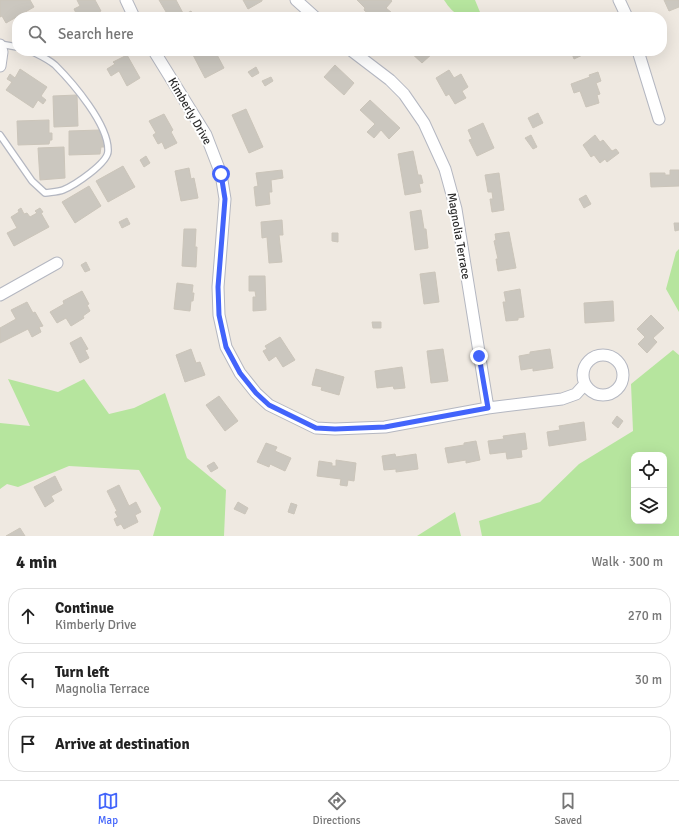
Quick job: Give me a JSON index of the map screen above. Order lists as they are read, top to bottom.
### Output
{
  "streets": {
    "street": ["Kimberly Drive", "Magnolia Terrace"]
  },
  "crossings": [
    ["Kimberly Drive", "Magnolia Terrace"]
  ],
  "page": {
    "search": "Search here",
    "heading": ["4 min", "Walk · 300 m"],
    "list": [
      ["Continue", "Kimberly Drive", "270 m"],
      ["Turn left", "Magnolia Terrace", "30 m"],
      "Arrive at destination"
    ],
    "nav": ["Map", "Directions", "Saved"]
  }
}
